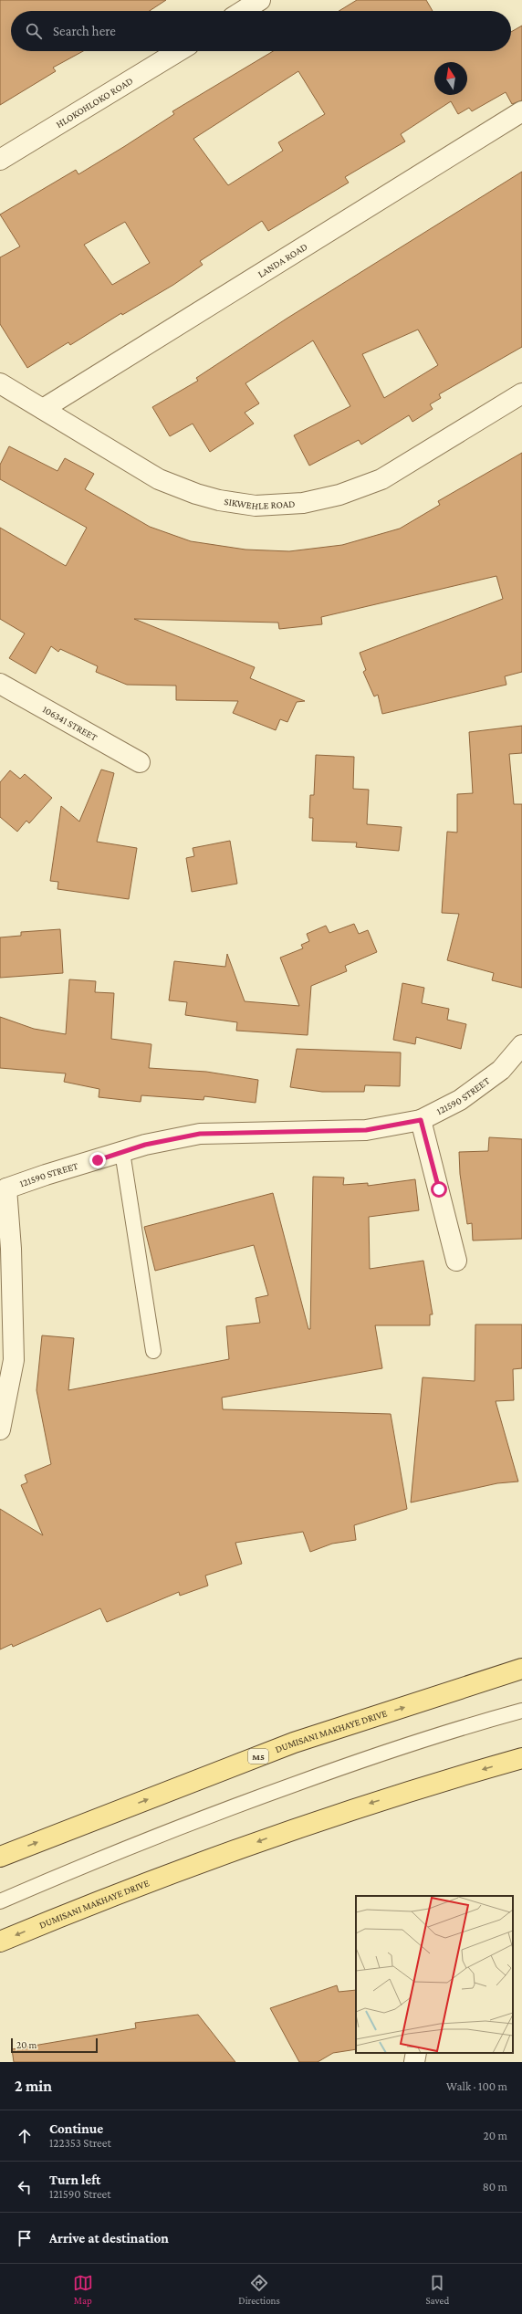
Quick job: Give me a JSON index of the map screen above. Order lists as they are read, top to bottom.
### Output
{
  "streets": {
    "main road": ["DUMISANI MAKHAYE DRIVE", "M5"],
    "street": [
      "HLOKOHLOKO ROAD",
      "LANDA ROAD",
      "SIKWEHLE ROAD",
      "106341 STREET",
      "121590 STREET"
    ]
  },
  "crossings": [
    ["LANDA ROAD", "SIKWEHLE ROAD"]
  ],
  "scale_bar": "20 m",
  "north": "top",
  "page": {
    "search": "Search here",
    "scale": "20 m",
    "heading": ["2 min", "Walk · 100 m"],
    "list": [
      ["Continue", "122353 Street", "20 m"],
      ["Turn left", "121590 Street", "80 m"],
      "Arrive at destination"
    ],
    "nav": ["Map", "Directions", "Saved"]
  }
}
